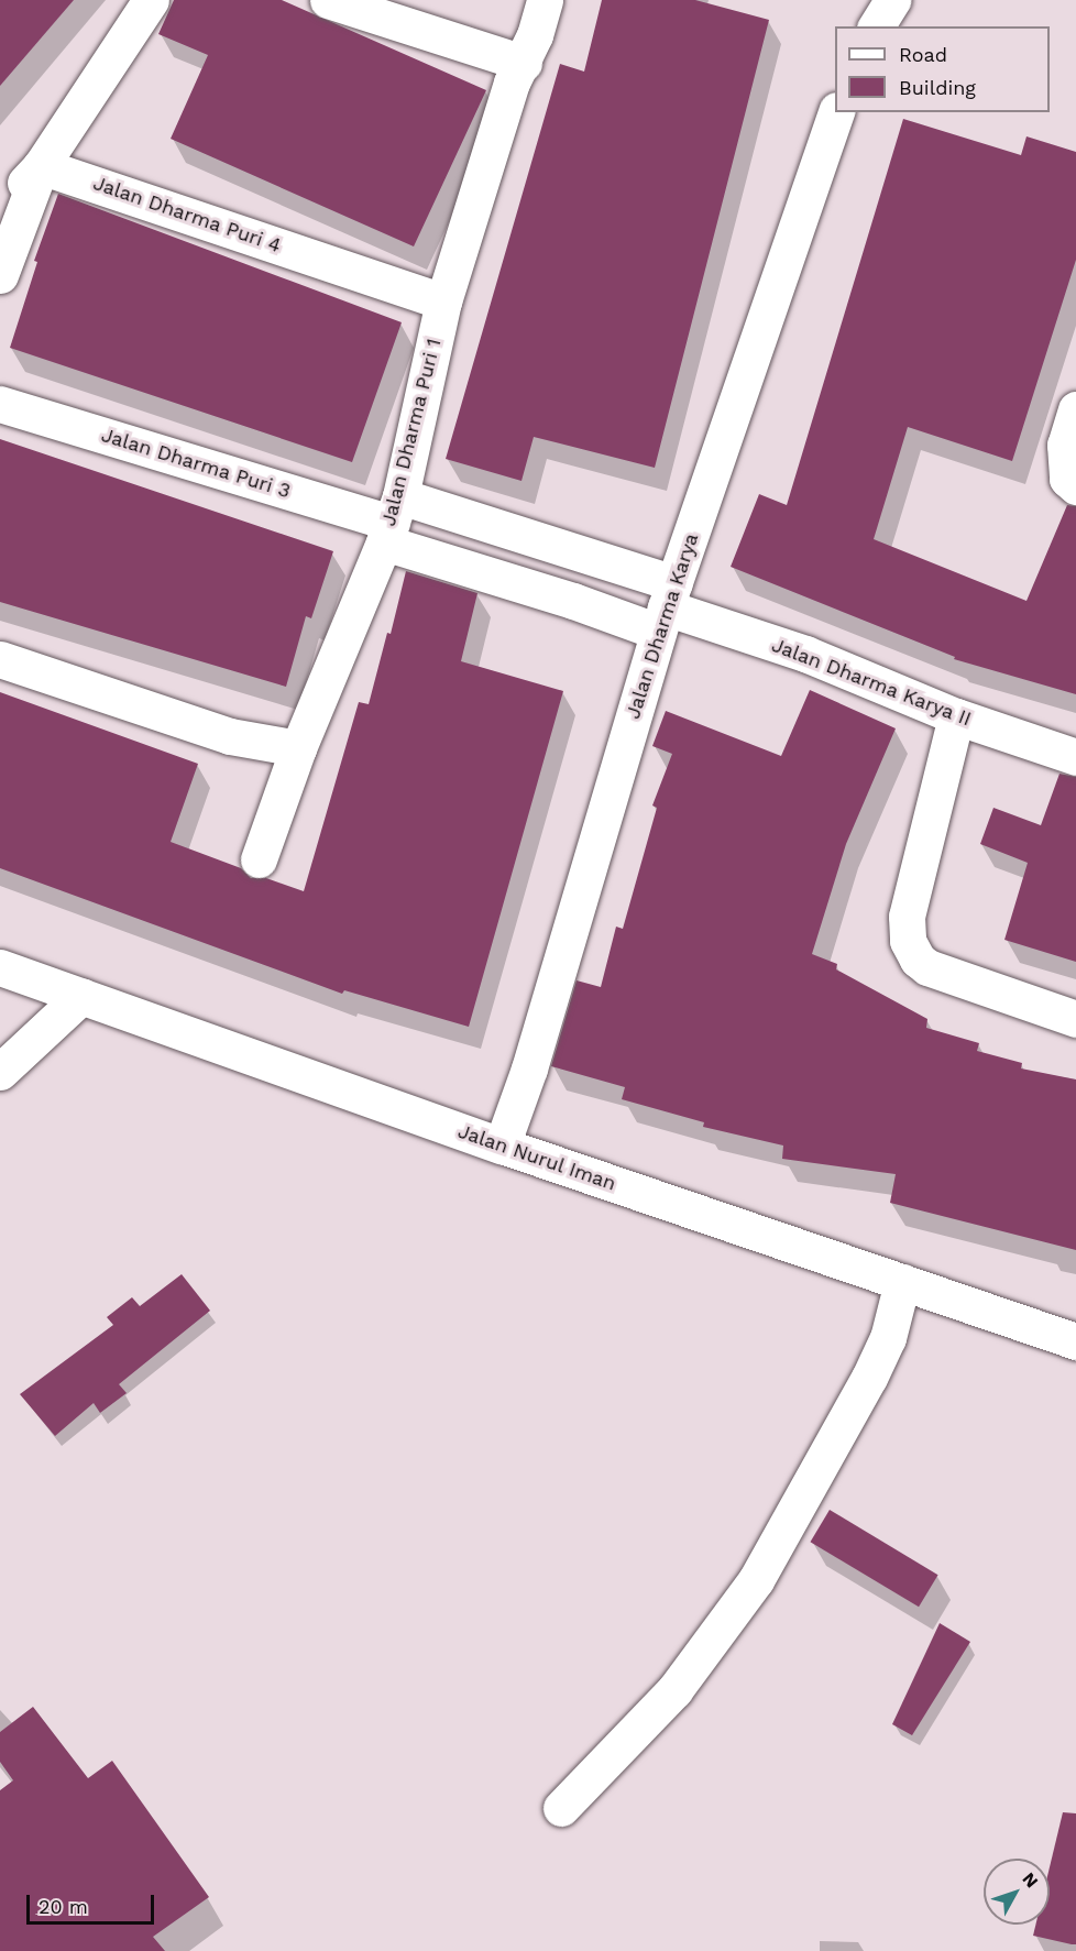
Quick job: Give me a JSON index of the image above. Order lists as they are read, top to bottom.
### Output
{
  "streets": {
    "street": [
      "Jalan Dharma Puri 4",
      "Jalan Dharma Puri 1",
      "Jalan Dharma Puri 3",
      "Jalan Dharma Karya",
      "Jalan Dharma Karya II",
      "Jalan Nurul Iman"
    ]
  },
  "crossings": [
    ["Jalan Dharma Puri 4", "Jalan Dharma Puri 1"],
    ["Jalan Dharma Puri 1", "Jalan Dharma Puri 3"],
    ["Jalan Dharma Karya", "Jalan Dharma Karya II"],
    ["Jalan Dharma Karya", "Jalan Nurul Iman"]
  ],
  "legend": ["Road", "Building"],
  "scale_bar": "20 m",
  "north": "top right"
}
